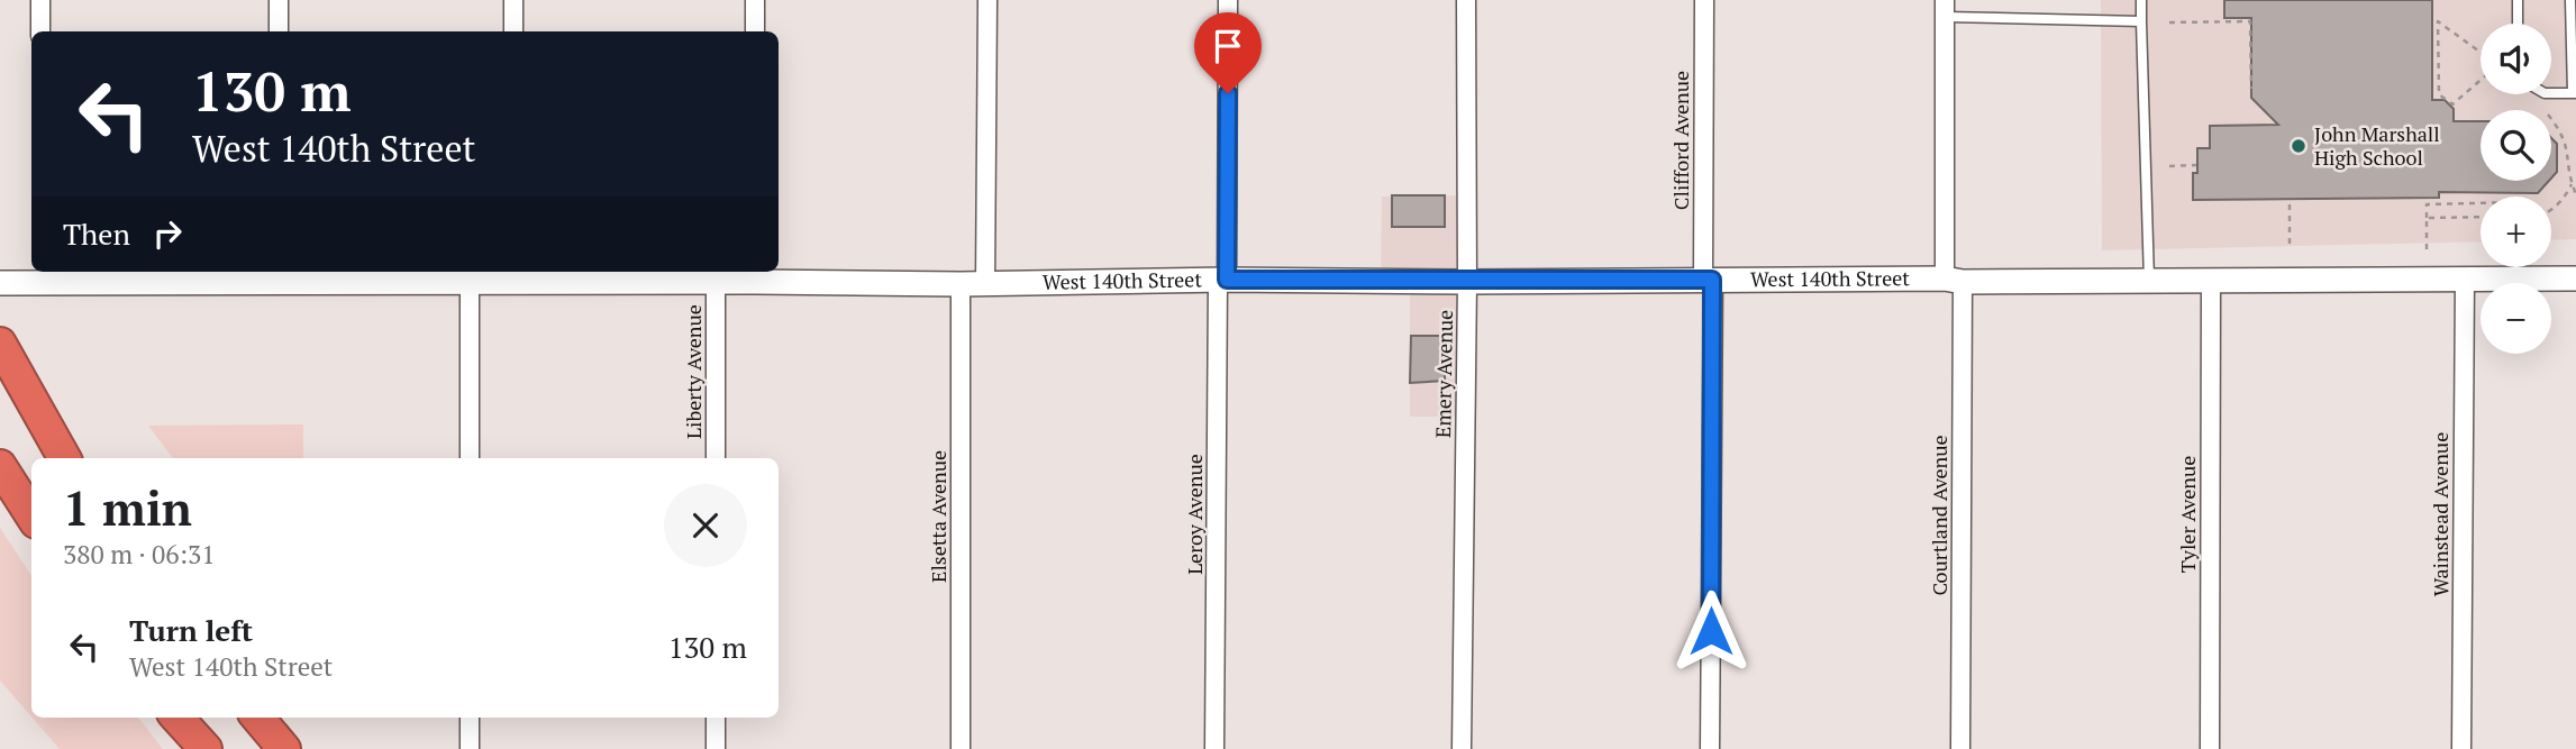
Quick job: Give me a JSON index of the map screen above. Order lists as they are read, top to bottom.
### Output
{
  "streets": {
    "street": [
      "Clifford Avenue",
      "West 140th Street",
      "Liberty Avenue",
      "Emery Avenue",
      "Leroy Avenue",
      "Tyler Avenue",
      "Wainstead Avenue",
      "Courtland Avenue",
      "Elsetta Avenue"
    ]
  },
  "crossings": [
    ["Clifford Avenue", "West 140th Street"],
    ["West 140th Street", "Liberty Avenue"],
    ["West 140th Street", "Emery Avenue"],
    ["West 140th Street", "Leroy Avenue"],
    ["West 140th Street", "Tyler Avenue"],
    ["West 140th Street", "Wainstead Avenue"],
    ["West 140th Street", "Courtland Avenue"],
    ["West 140th Street", "Elsetta Avenue"]
  ],
  "places": ["John Marshall High School"],
  "page": {
    "map_buttons": ["+", "−"],
    "turn": ["130 m", "West 140th Street"],
    "then": "Then",
    "heading": ["1 min", "380 m · 06:31"],
    "list": [
      {
        "name": "Turn left",
        "note": "West 140th Street",
        "value": "130 m"
      }
    ]
  }
}
